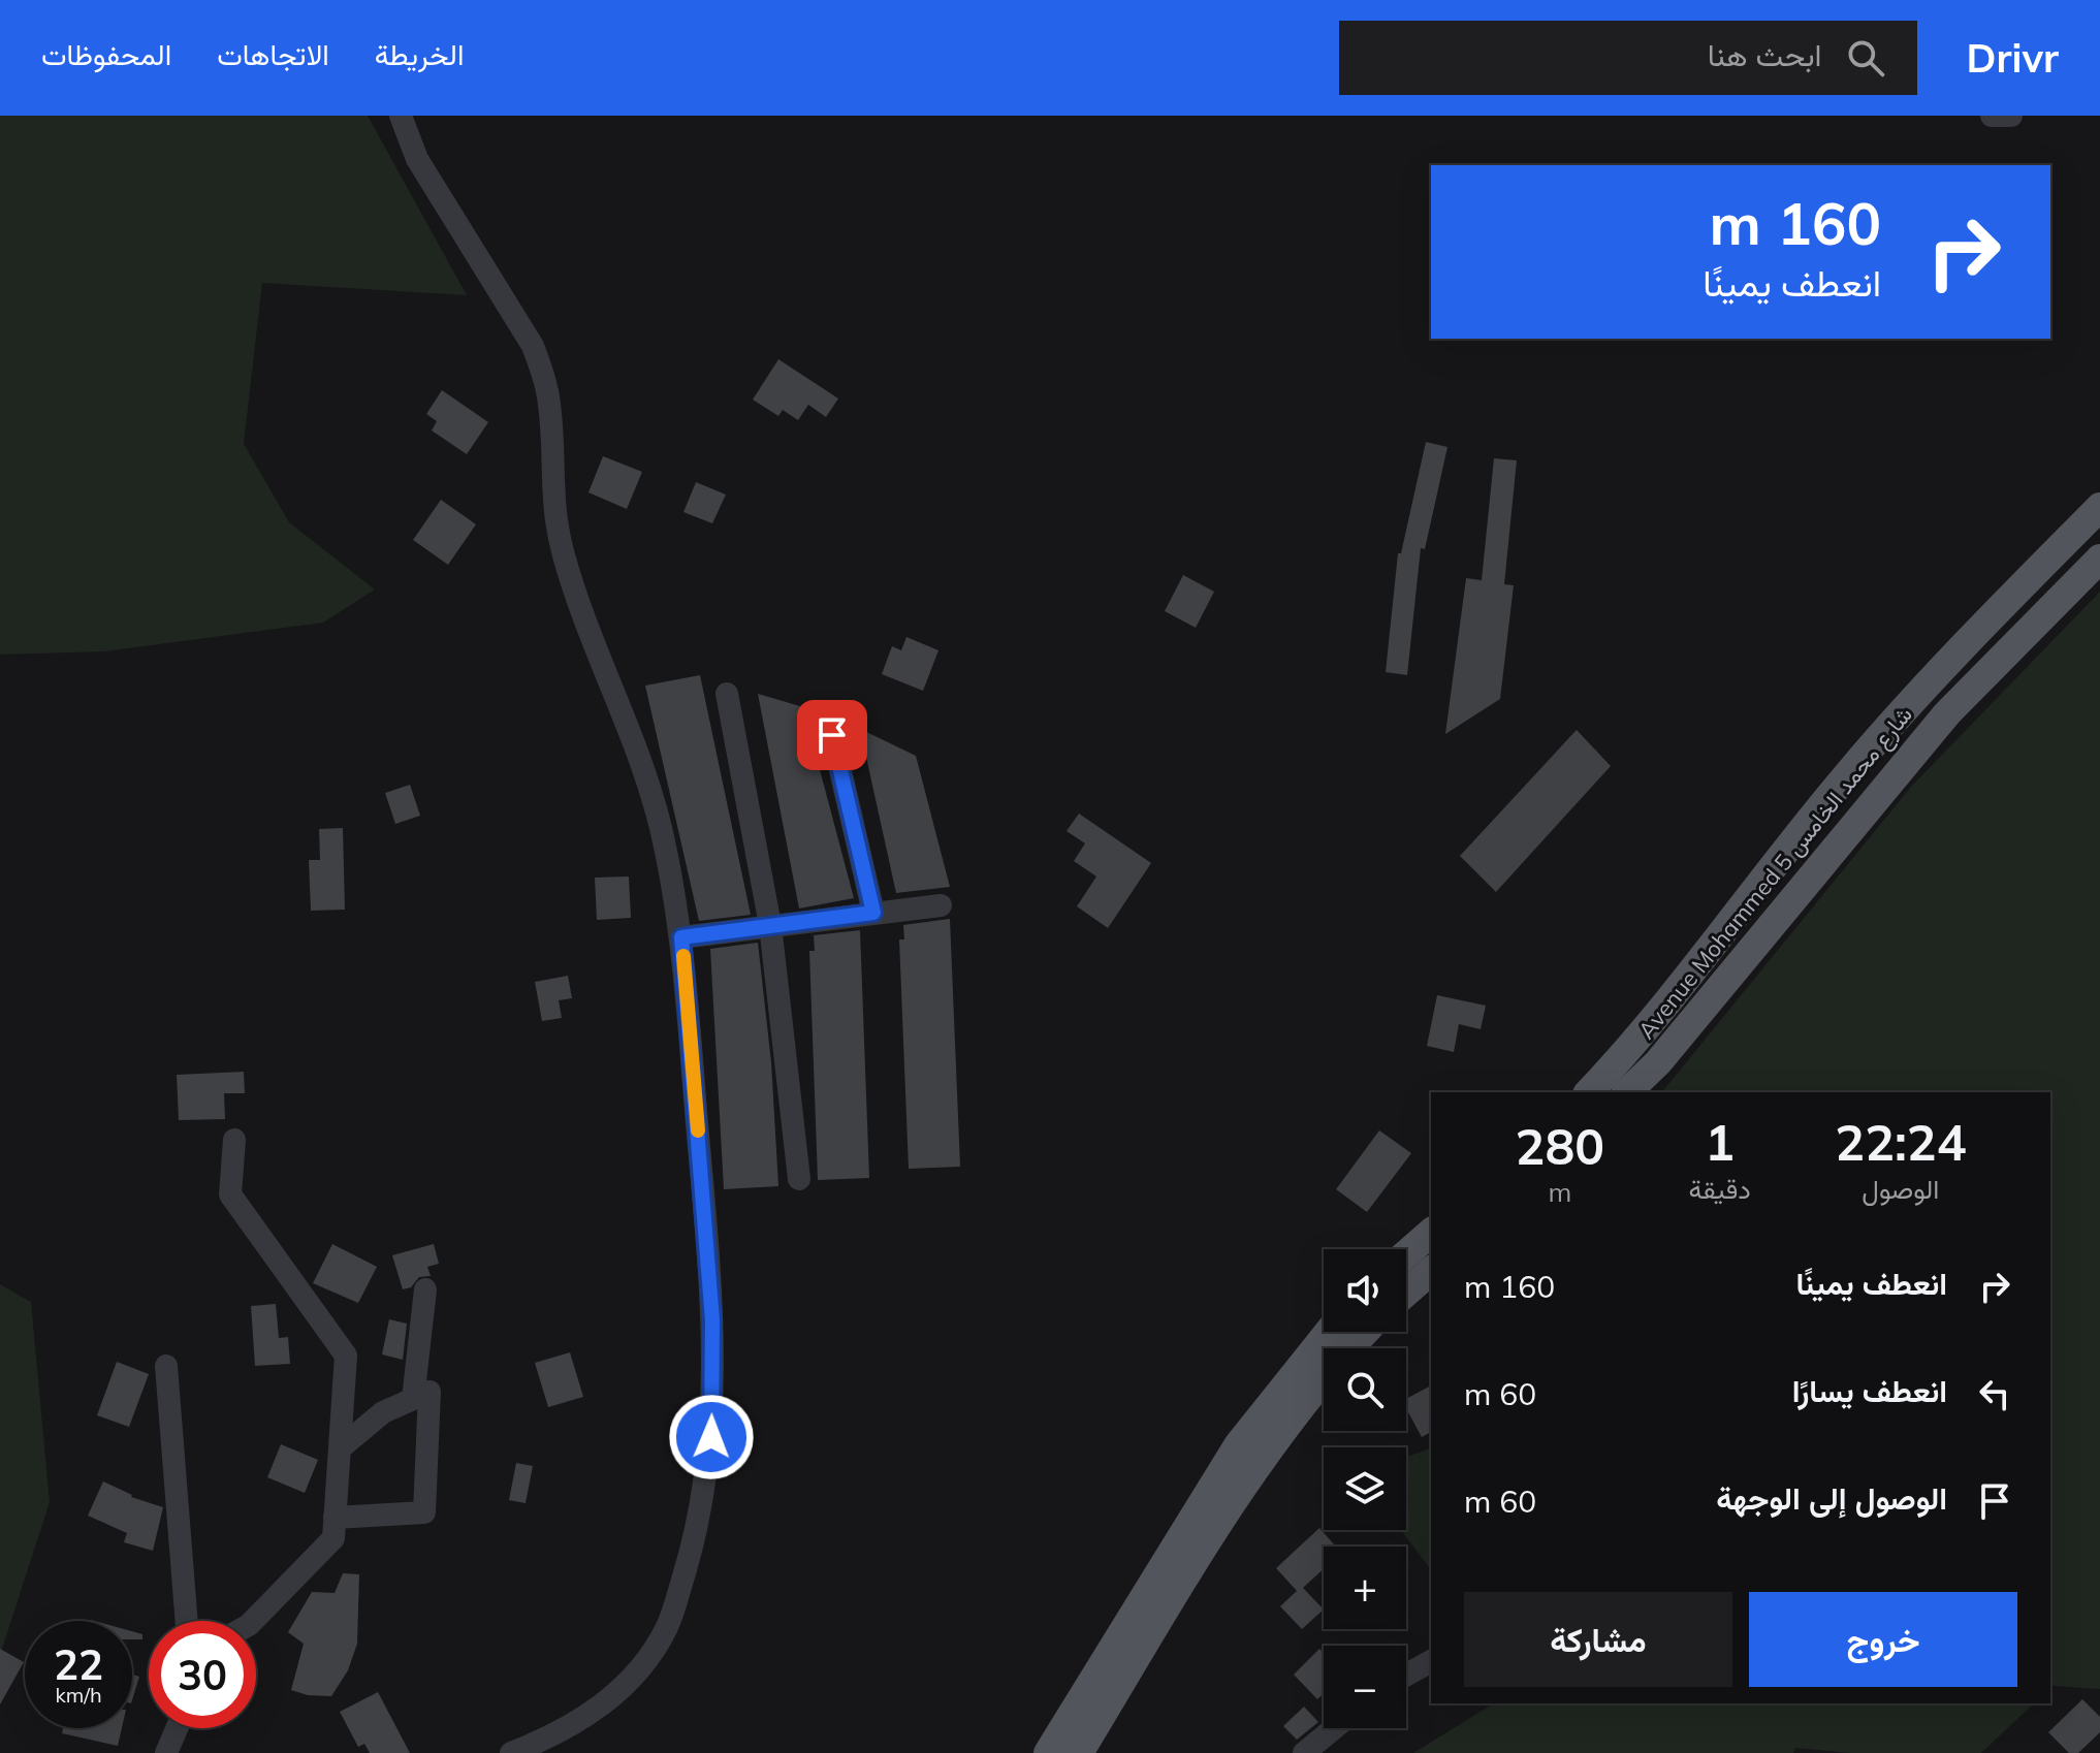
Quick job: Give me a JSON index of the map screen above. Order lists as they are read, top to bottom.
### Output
{
  "streets": {
    "main road": ["Avenue Mohammed 5 شارع محمد الخامس"]
  },
  "page": {
    "header": "Drivr",
    "search": "ابحث هنا",
    "nav": ["الخريطة", "الاتجاهات", "المحفوظات"],
    "turn": ["160 m", "انعطف يمينًا"],
    "eta": [
      "22:24",
      "الوصول",
      "1",
      "دقيقة",
      "280",
      "m"
    ],
    "list": [
      {
        "name": "انعطف يمينًا",
        "value": "160 m"
      },
      {
        "name": "انعطف يسارًا",
        "value": "60 m"
      },
      {
        "name": "الوصول إلى الوجهة",
        "value": "60 m"
      }
    ],
    "map_buttons": ["+", "−"],
    "buttons": ["خروج", "مشاركة"],
    "speed": "22 km/h",
    "limit": "30"
  }
}
